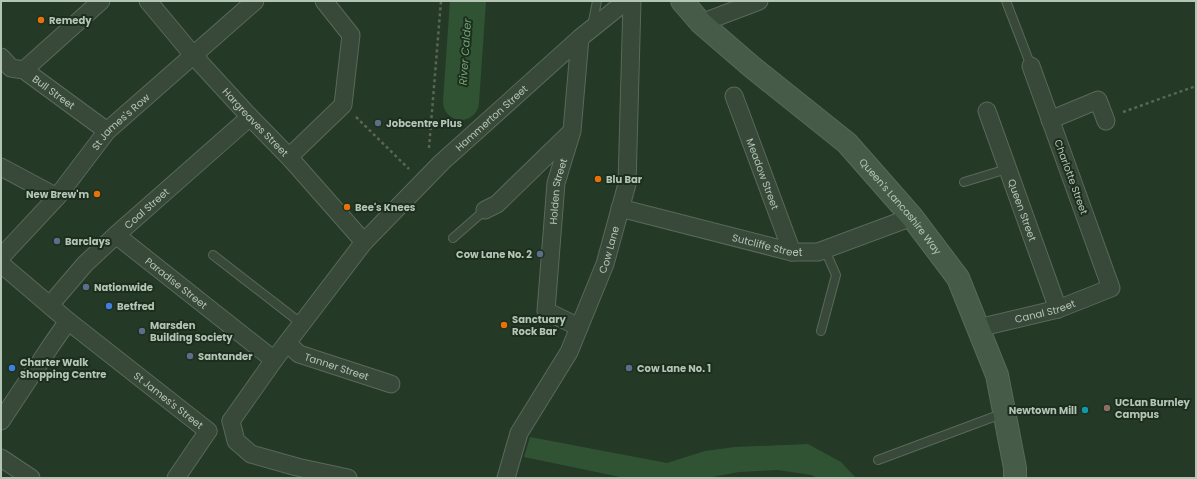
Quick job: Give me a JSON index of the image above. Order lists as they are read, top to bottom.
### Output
{
  "streets": {
    "main road": ["Queen's Lancashire Way"],
    "street": [
      "Bull Street",
      "Hammerton Street",
      "St James's Row",
      "Hargreaves Street",
      "Meadow Street",
      "Charlotte Street",
      "Holden Street",
      "Coal Street",
      "Queen Street",
      "Sutcliffe Street",
      "Cow Lane",
      "Paradise Street",
      "Canal Street",
      "Tanner Street",
      "St James's Street"
    ]
  },
  "crossings": [
    ["Bull Street", "St James's Row"],
    ["Hammerton Street", "Hargreaves Street"],
    ["Hammerton Street", "Holden Street"],
    ["Hammerton Street", "Paradise Street"],
    ["Hammerton Street", "Tanner Street"],
    ["Hammerton Street", "St James's Street"],
    ["St James's Row", "Hargreaves Street"],
    ["Hargreaves Street", "Coal Street"],
    ["Meadow Street", "Sutcliffe Street"],
    ["Charlotte Street", "Canal Street"],
    ["Holden Street", "Cow Lane"],
    ["Queen's Lancashire Way", "Sutcliffe Street"],
    ["Queen's Lancashire Way", "Canal Street"],
    ["Coal Street", "Paradise Street"],
    ["Coal Street", "St James's Street"],
    ["Queen Street", "Canal Street"],
    ["Sutcliffe Street", "Cow Lane"]
  ],
  "water": ["River Calder"],
  "places": [
    "Remedy",
    "Jobcentre Plus",
    "Blu Bar",
    "New Brew'm",
    "Bee's Knees",
    "Barclays",
    "Cow Lane No. 2",
    "Nationwide",
    "Betfred",
    "Sanctuary Rock Bar",
    "Marsden Building Society",
    "Santander",
    "Charter Walk Shopping Centre",
    "Cow Lane No. 1",
    "UCLan Burnley Campus",
    "Newtown Mill"
  ]
}
